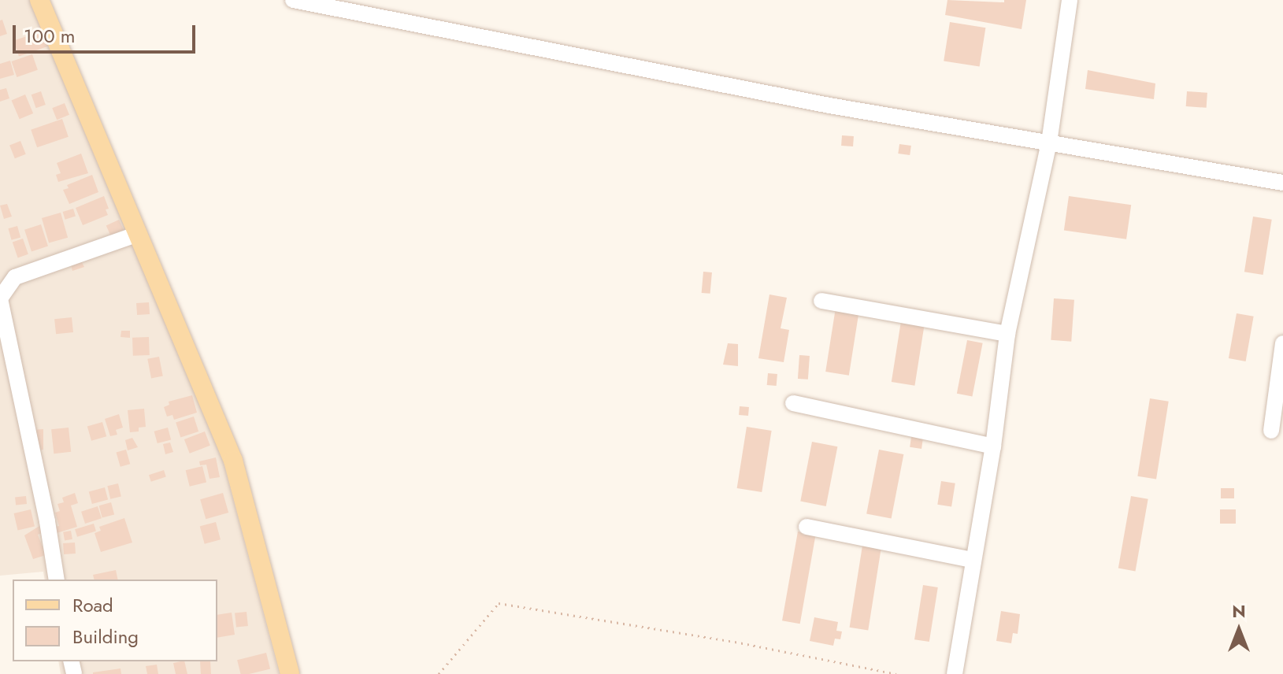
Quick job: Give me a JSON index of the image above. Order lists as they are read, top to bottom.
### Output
{
  "legend": ["Road", "Building"],
  "scale_bar": "100 m",
  "north": "top"
}
